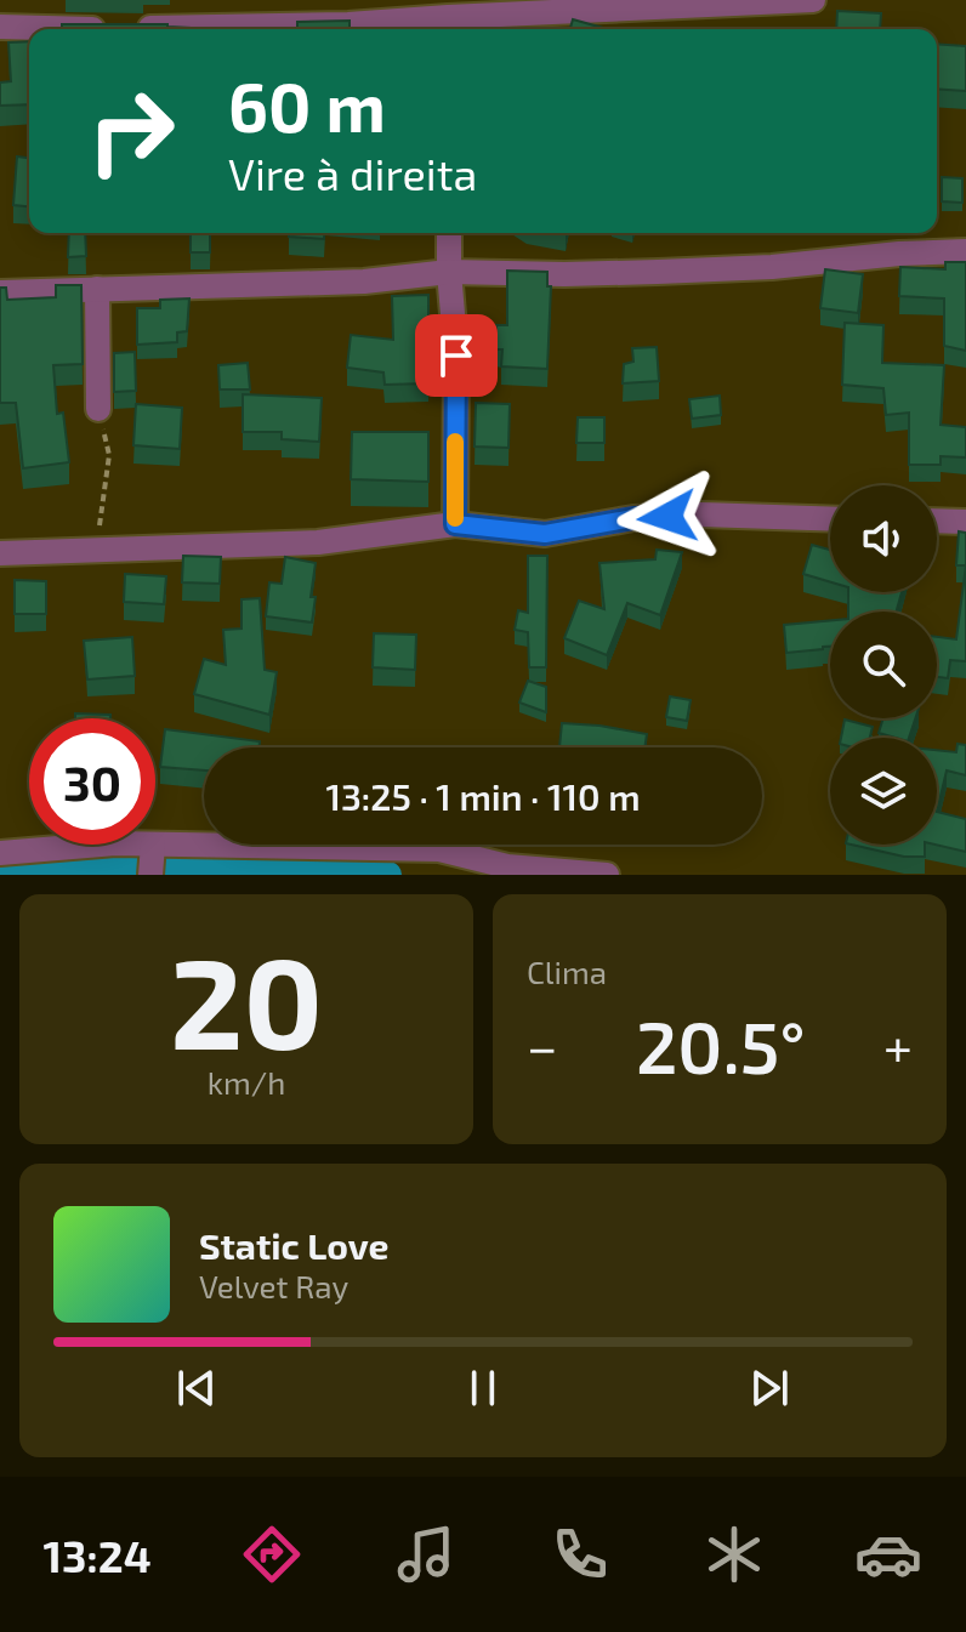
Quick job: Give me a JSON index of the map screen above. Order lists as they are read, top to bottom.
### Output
{
  "page": {
    "turn": ["60 m", "Vire à direita"],
    "limit": "30",
    "trip": "13:25 · 1 min · 110 m",
    "tile": [
      ["20", "km/h"],
      "Clima"
    ],
    "heat": ["−", "20.5°", "+"],
    "song": ["Static Love", "Velvet Ray"],
    "tabs": "13:24"
  }
}
